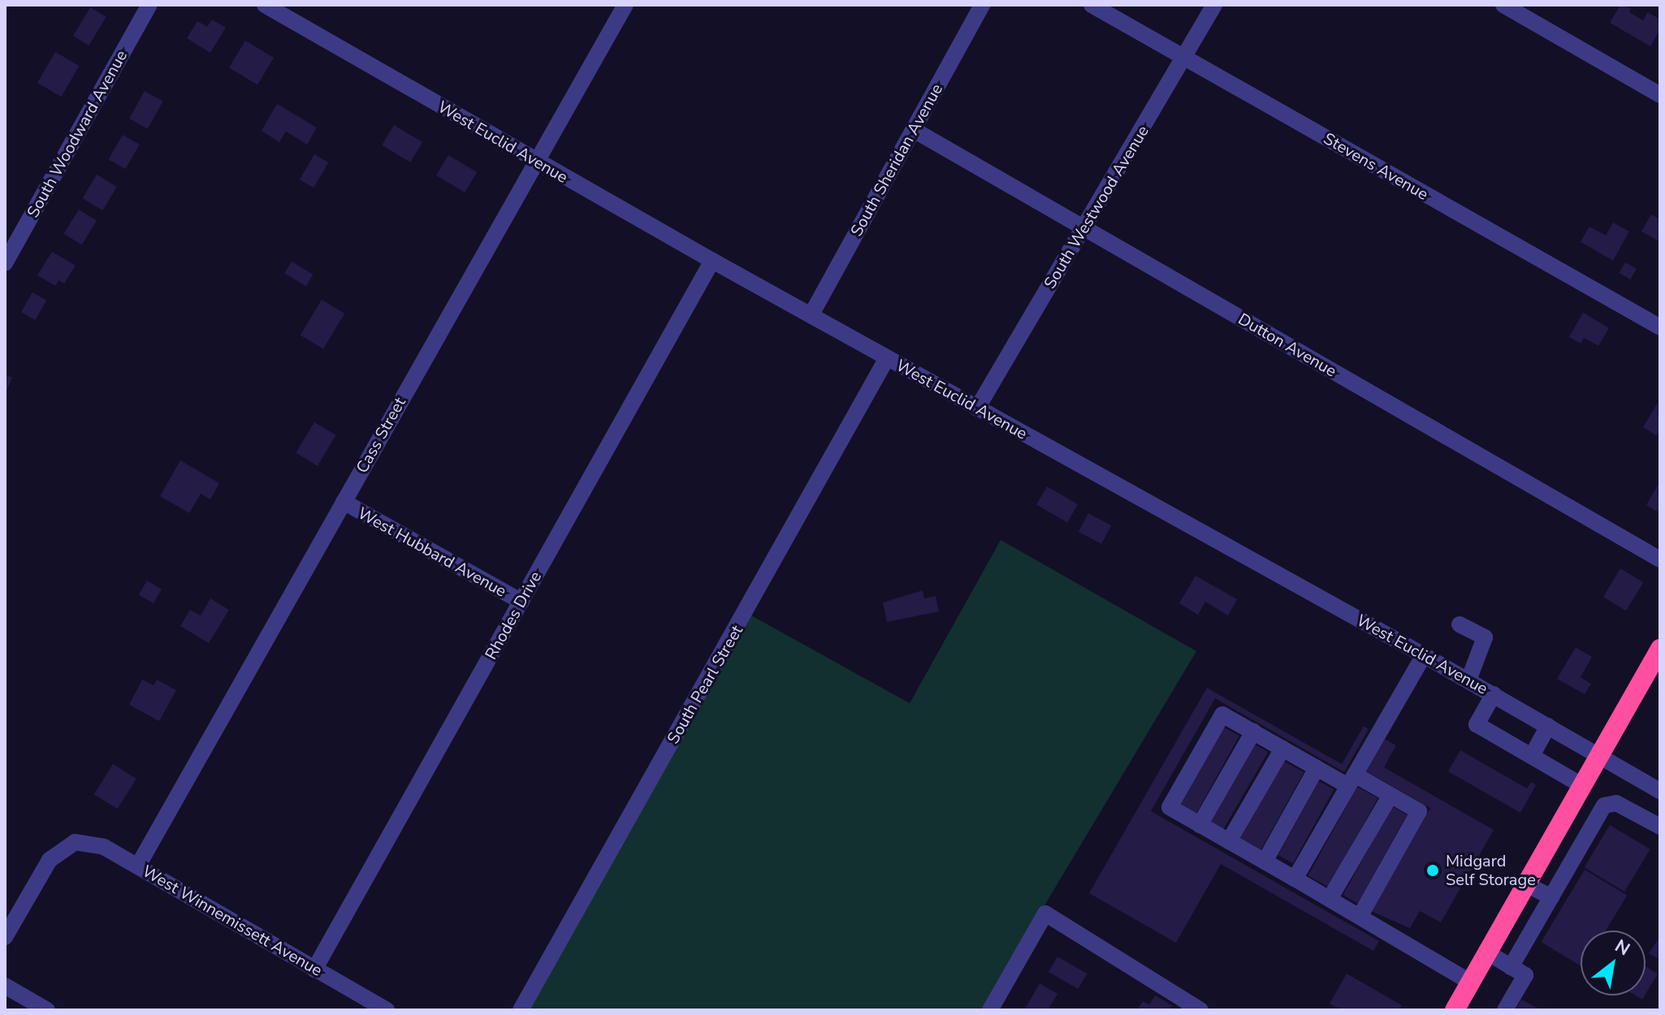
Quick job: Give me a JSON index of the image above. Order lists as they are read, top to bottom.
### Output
{
  "streets": {
    "street": [
      "South Woodward Avenue",
      "West Euclid Avenue",
      "South Sheridan Avenue",
      "Stevens Avenue",
      "South Westwood Avenue",
      "Dutton Avenue",
      "Cass Street",
      "West Hubbard Avenue",
      "Rhodes Drive",
      "South Pearl Street",
      "West Winnemissett Avenue"
    ]
  },
  "crossings": [
    ["West Euclid Avenue", "South Sheridan Avenue"],
    ["West Euclid Avenue", "South Westwood Avenue"],
    ["West Euclid Avenue", "Cass Street"],
    ["West Euclid Avenue", "Rhodes Drive"],
    ["West Euclid Avenue", "South Pearl Street"],
    ["South Sheridan Avenue", "Dutton Avenue"],
    ["Stevens Avenue", "South Westwood Avenue"],
    ["South Westwood Avenue", "Dutton Avenue"],
    ["Cass Street", "West Hubbard Avenue"],
    ["Cass Street", "West Winnemissett Avenue"],
    ["West Hubbard Avenue", "Rhodes Drive"],
    ["Rhodes Drive", "West Winnemissett Avenue"]
  ],
  "places": ["Midgard Self Storage"],
  "north": "top right"
}
